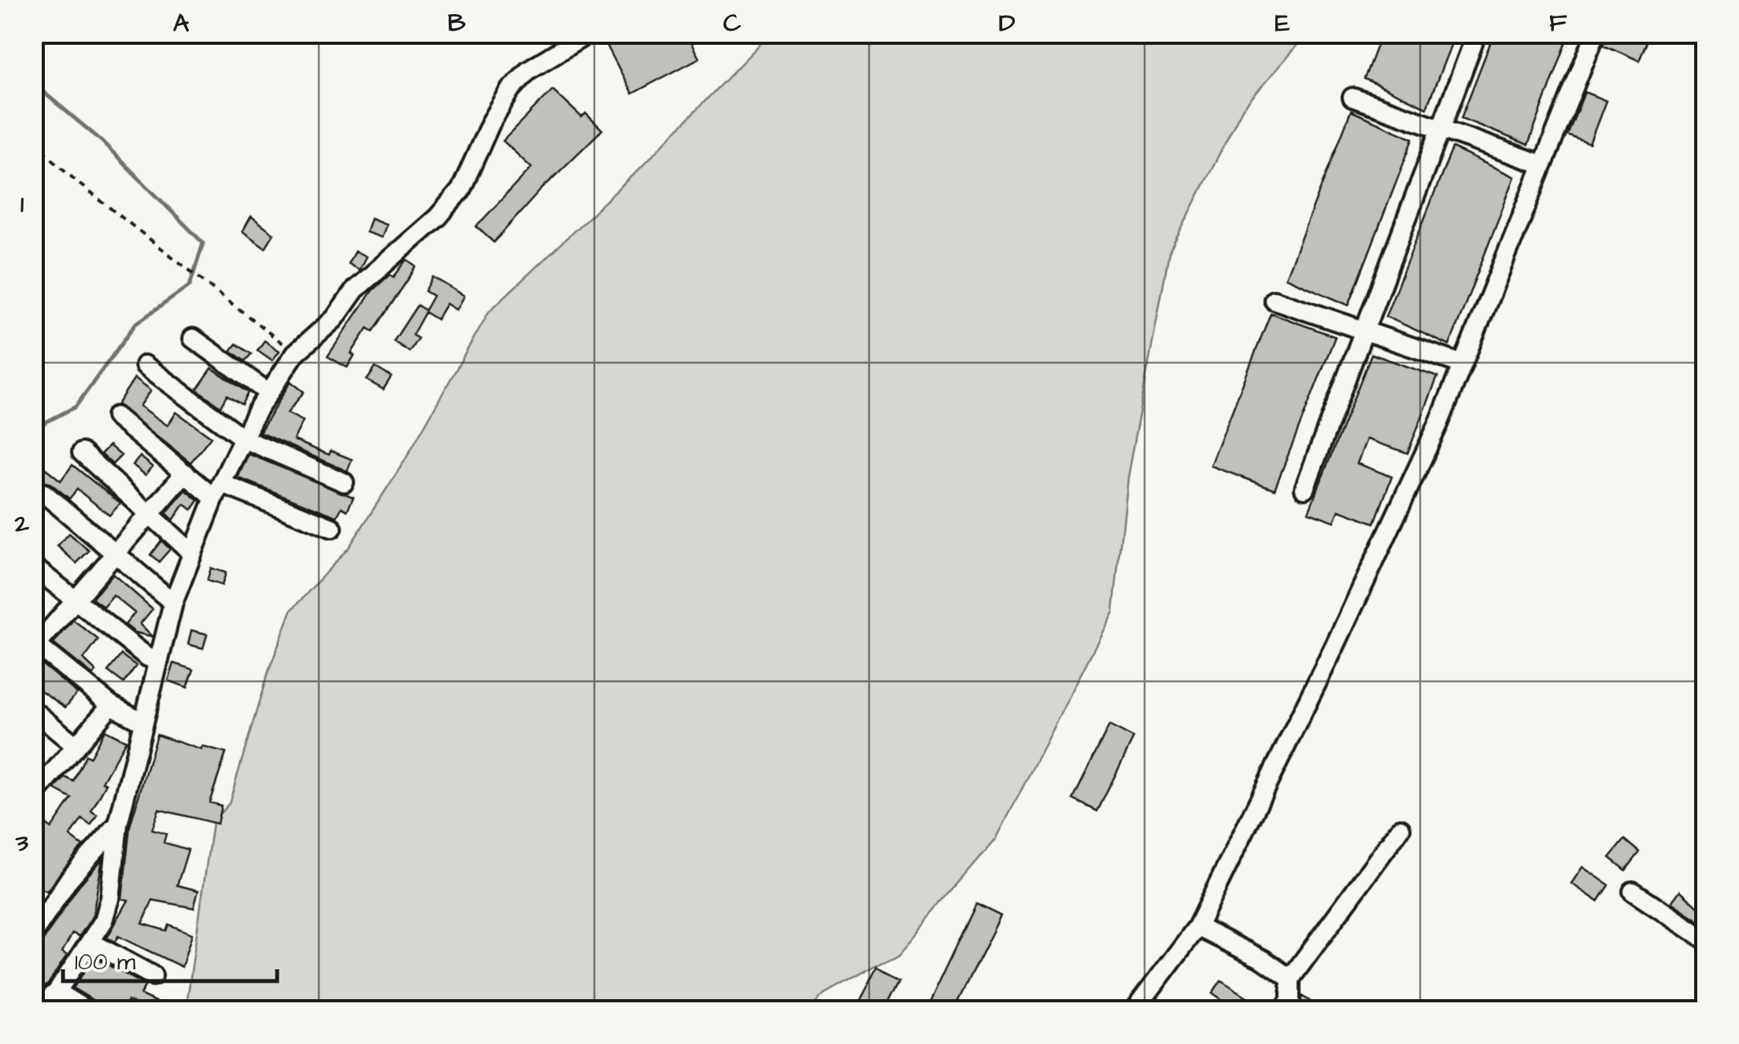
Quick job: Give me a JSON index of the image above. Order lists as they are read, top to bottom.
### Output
{
  "scale_bar": "100 m",
  "grid": {
    "columns": [
      "A",
      "B",
      "C",
      "D",
      "E",
      "F"
    ],
    "rows": ["1", "2", "3"]
  }
}
